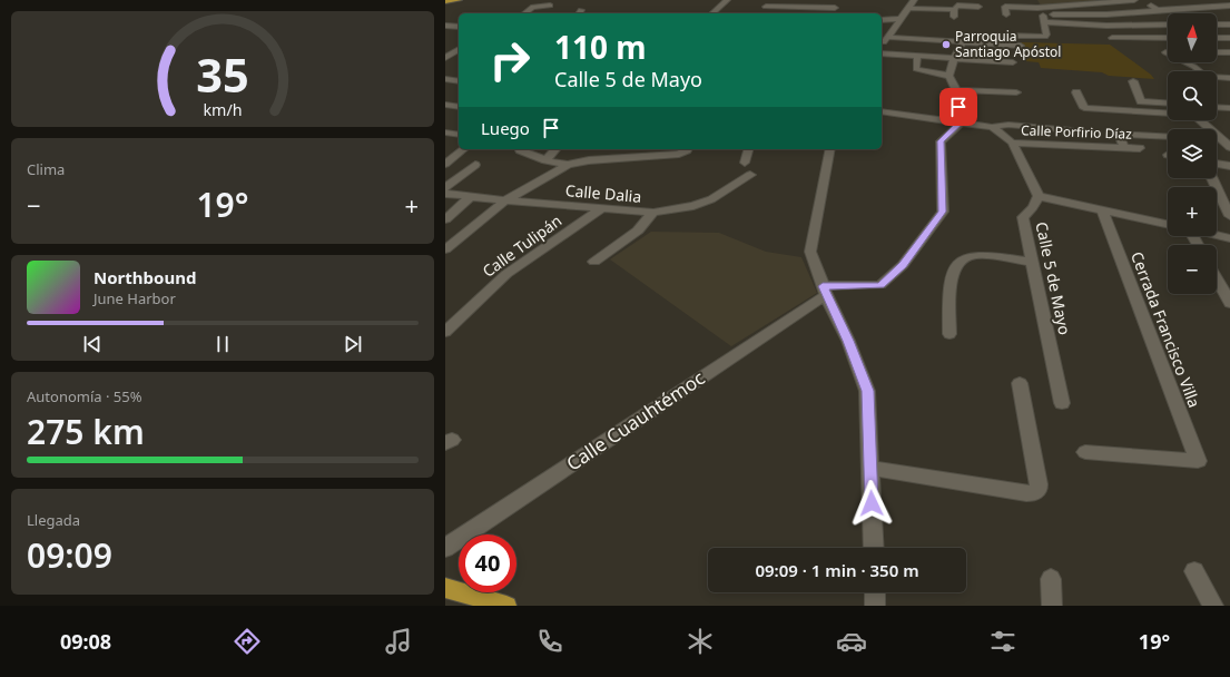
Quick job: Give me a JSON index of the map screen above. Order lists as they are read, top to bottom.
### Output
{
  "streets": {
    "street": [
      "Calle Porfirio Díaz",
      "Calle Dalia",
      "Calle Tulipán",
      "Calle 5 de Mayo",
      "Cerrada Francisco Villa",
      "Calle Cuauhtémoc"
    ]
  },
  "crossings": [
    ["Calle Dalia", "Calle Tulipán"]
  ],
  "places": ["Parroquia Santiago Apóstol"],
  "north": "top",
  "page": {
    "map_buttons": ["+", "−"],
    "turn": ["110 m", "Calle 5 de Mayo"],
    "then": "Luego",
    "tile": [
      "Clima",
      ["Autonomía · 55%", "275 km"],
      ["Llegada", "09:09"]
    ],
    "heat": ["−", "19°", "+"],
    "song": ["Northbound", "June Harbor"],
    "limit": "40",
    "trip": "09:09 · 1 min · 350 m",
    "tabs": ["09:08", "19°"],
    "gauge": ["35", "km/h"]
  }
}
